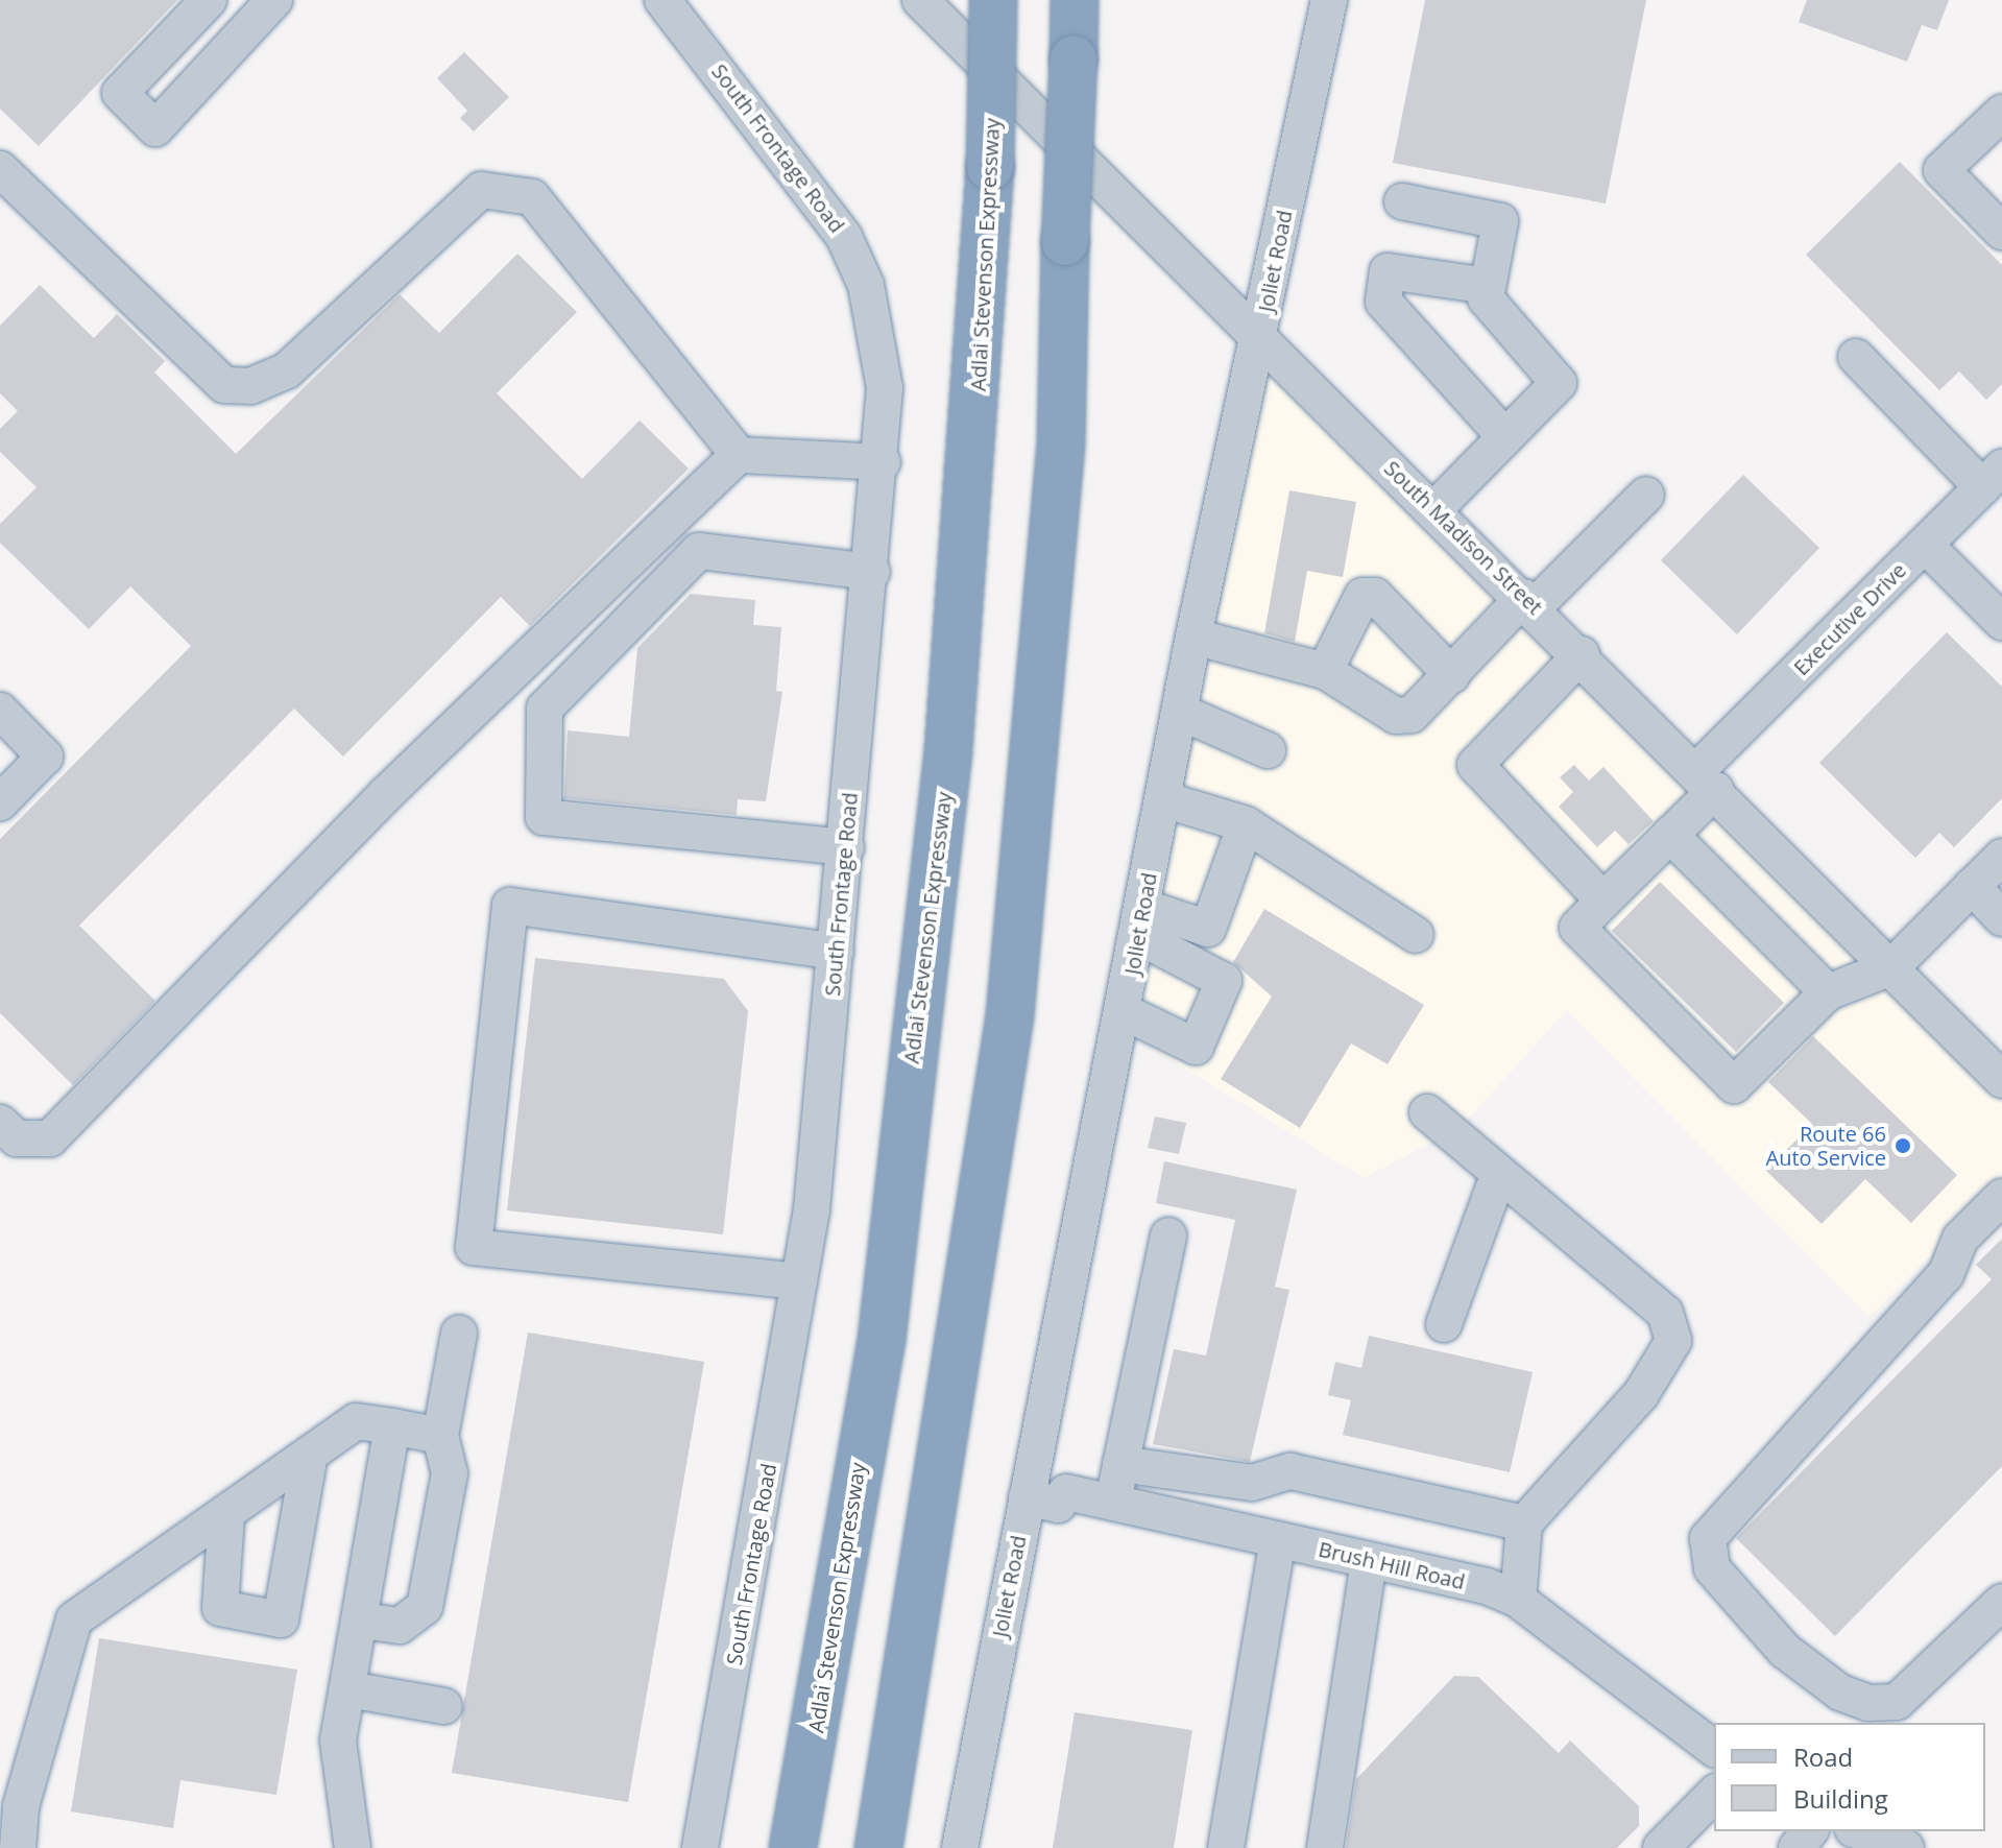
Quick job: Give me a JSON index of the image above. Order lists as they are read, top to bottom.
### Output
{
  "streets": {
    "highway": ["Adlai Stevenson Expressway"],
    "street": [
      "South Frontage Road",
      "Joliet Road",
      "South Madison Street",
      "Executive Drive",
      "Brush Hill Road"
    ]
  },
  "crossings": [
    ["Joliet Road", "South Madison Street"],
    ["Joliet Road", "Brush Hill Road"],
    ["South Madison Street", "Executive Drive"]
  ],
  "places": ["Route 66 Auto Service"],
  "legend": ["Road", "Building"]
}
